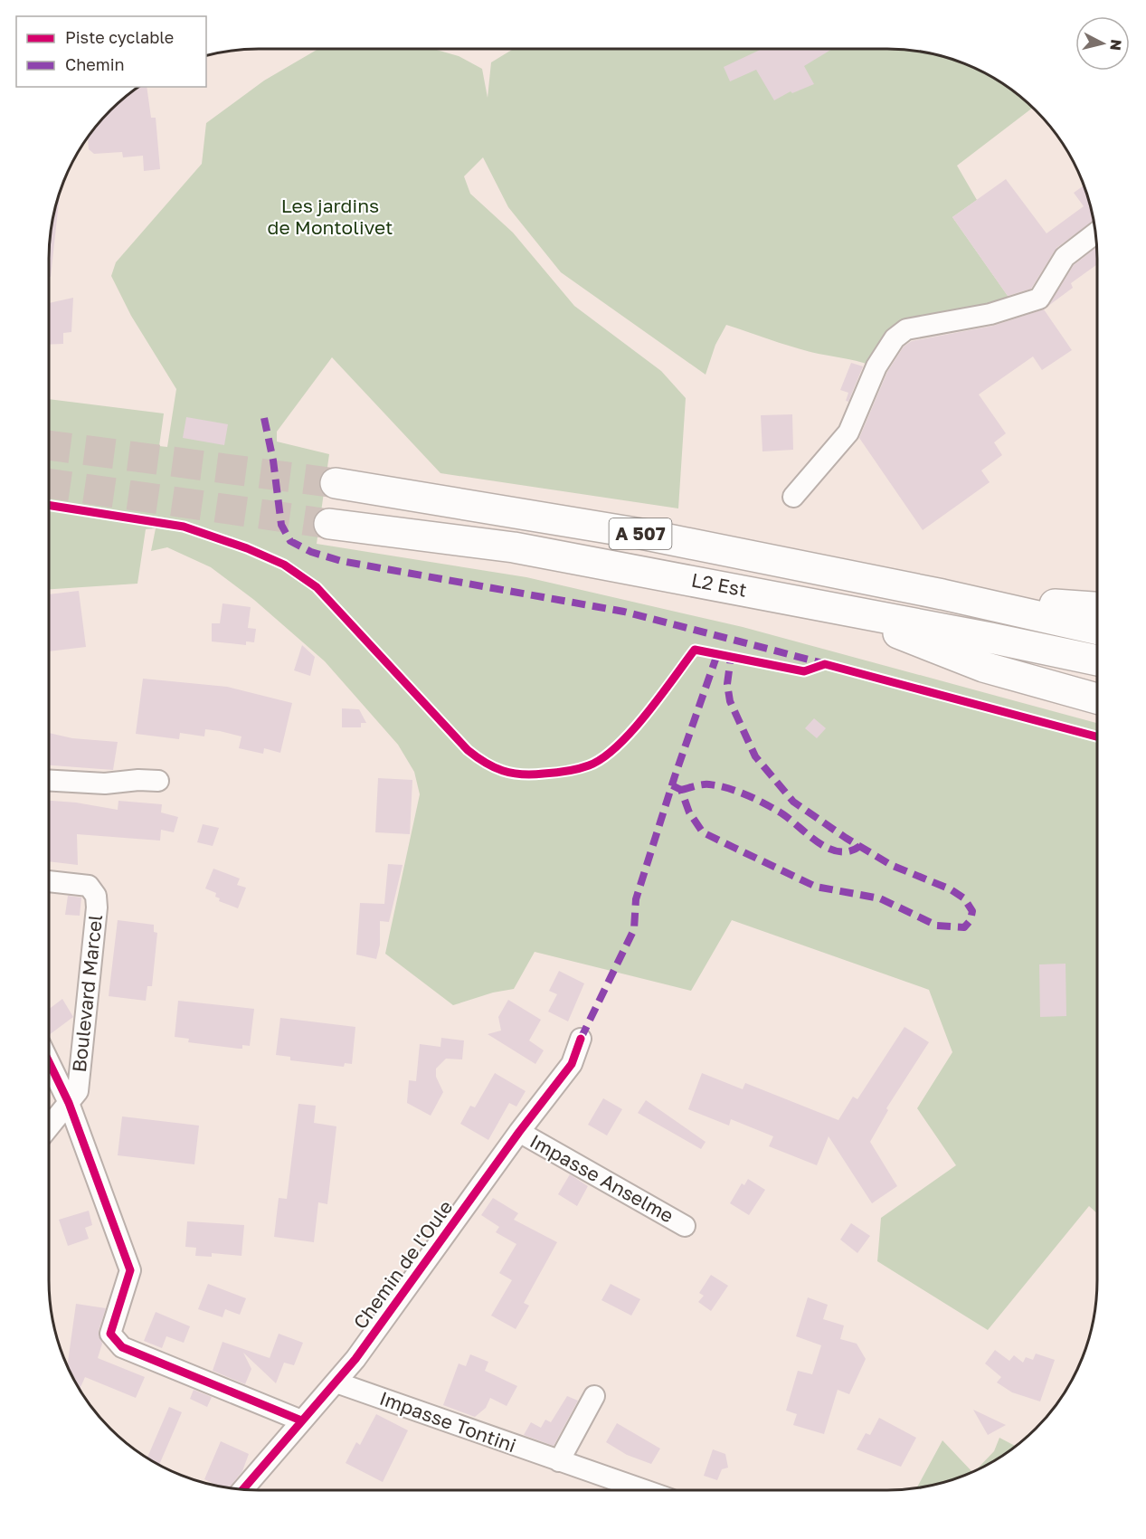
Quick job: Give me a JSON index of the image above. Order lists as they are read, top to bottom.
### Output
{
  "streets": {
    "highway": ["A 507", "L2 Est"],
    "street": [
      "Boulevard Marcel",
      "Impasse Anselme",
      "Chemin de l'Oule",
      "Impasse Tontini"
    ]
  },
  "crossings": [
    ["Impasse Anselme", "Chemin de l'Oule"],
    ["Chemin de l'Oule", "Impasse Tontini"]
  ],
  "parks": ["Les jardins de Montolivet"],
  "legend": ["Piste cyclable", "Chemin"],
  "north": "right"
}
